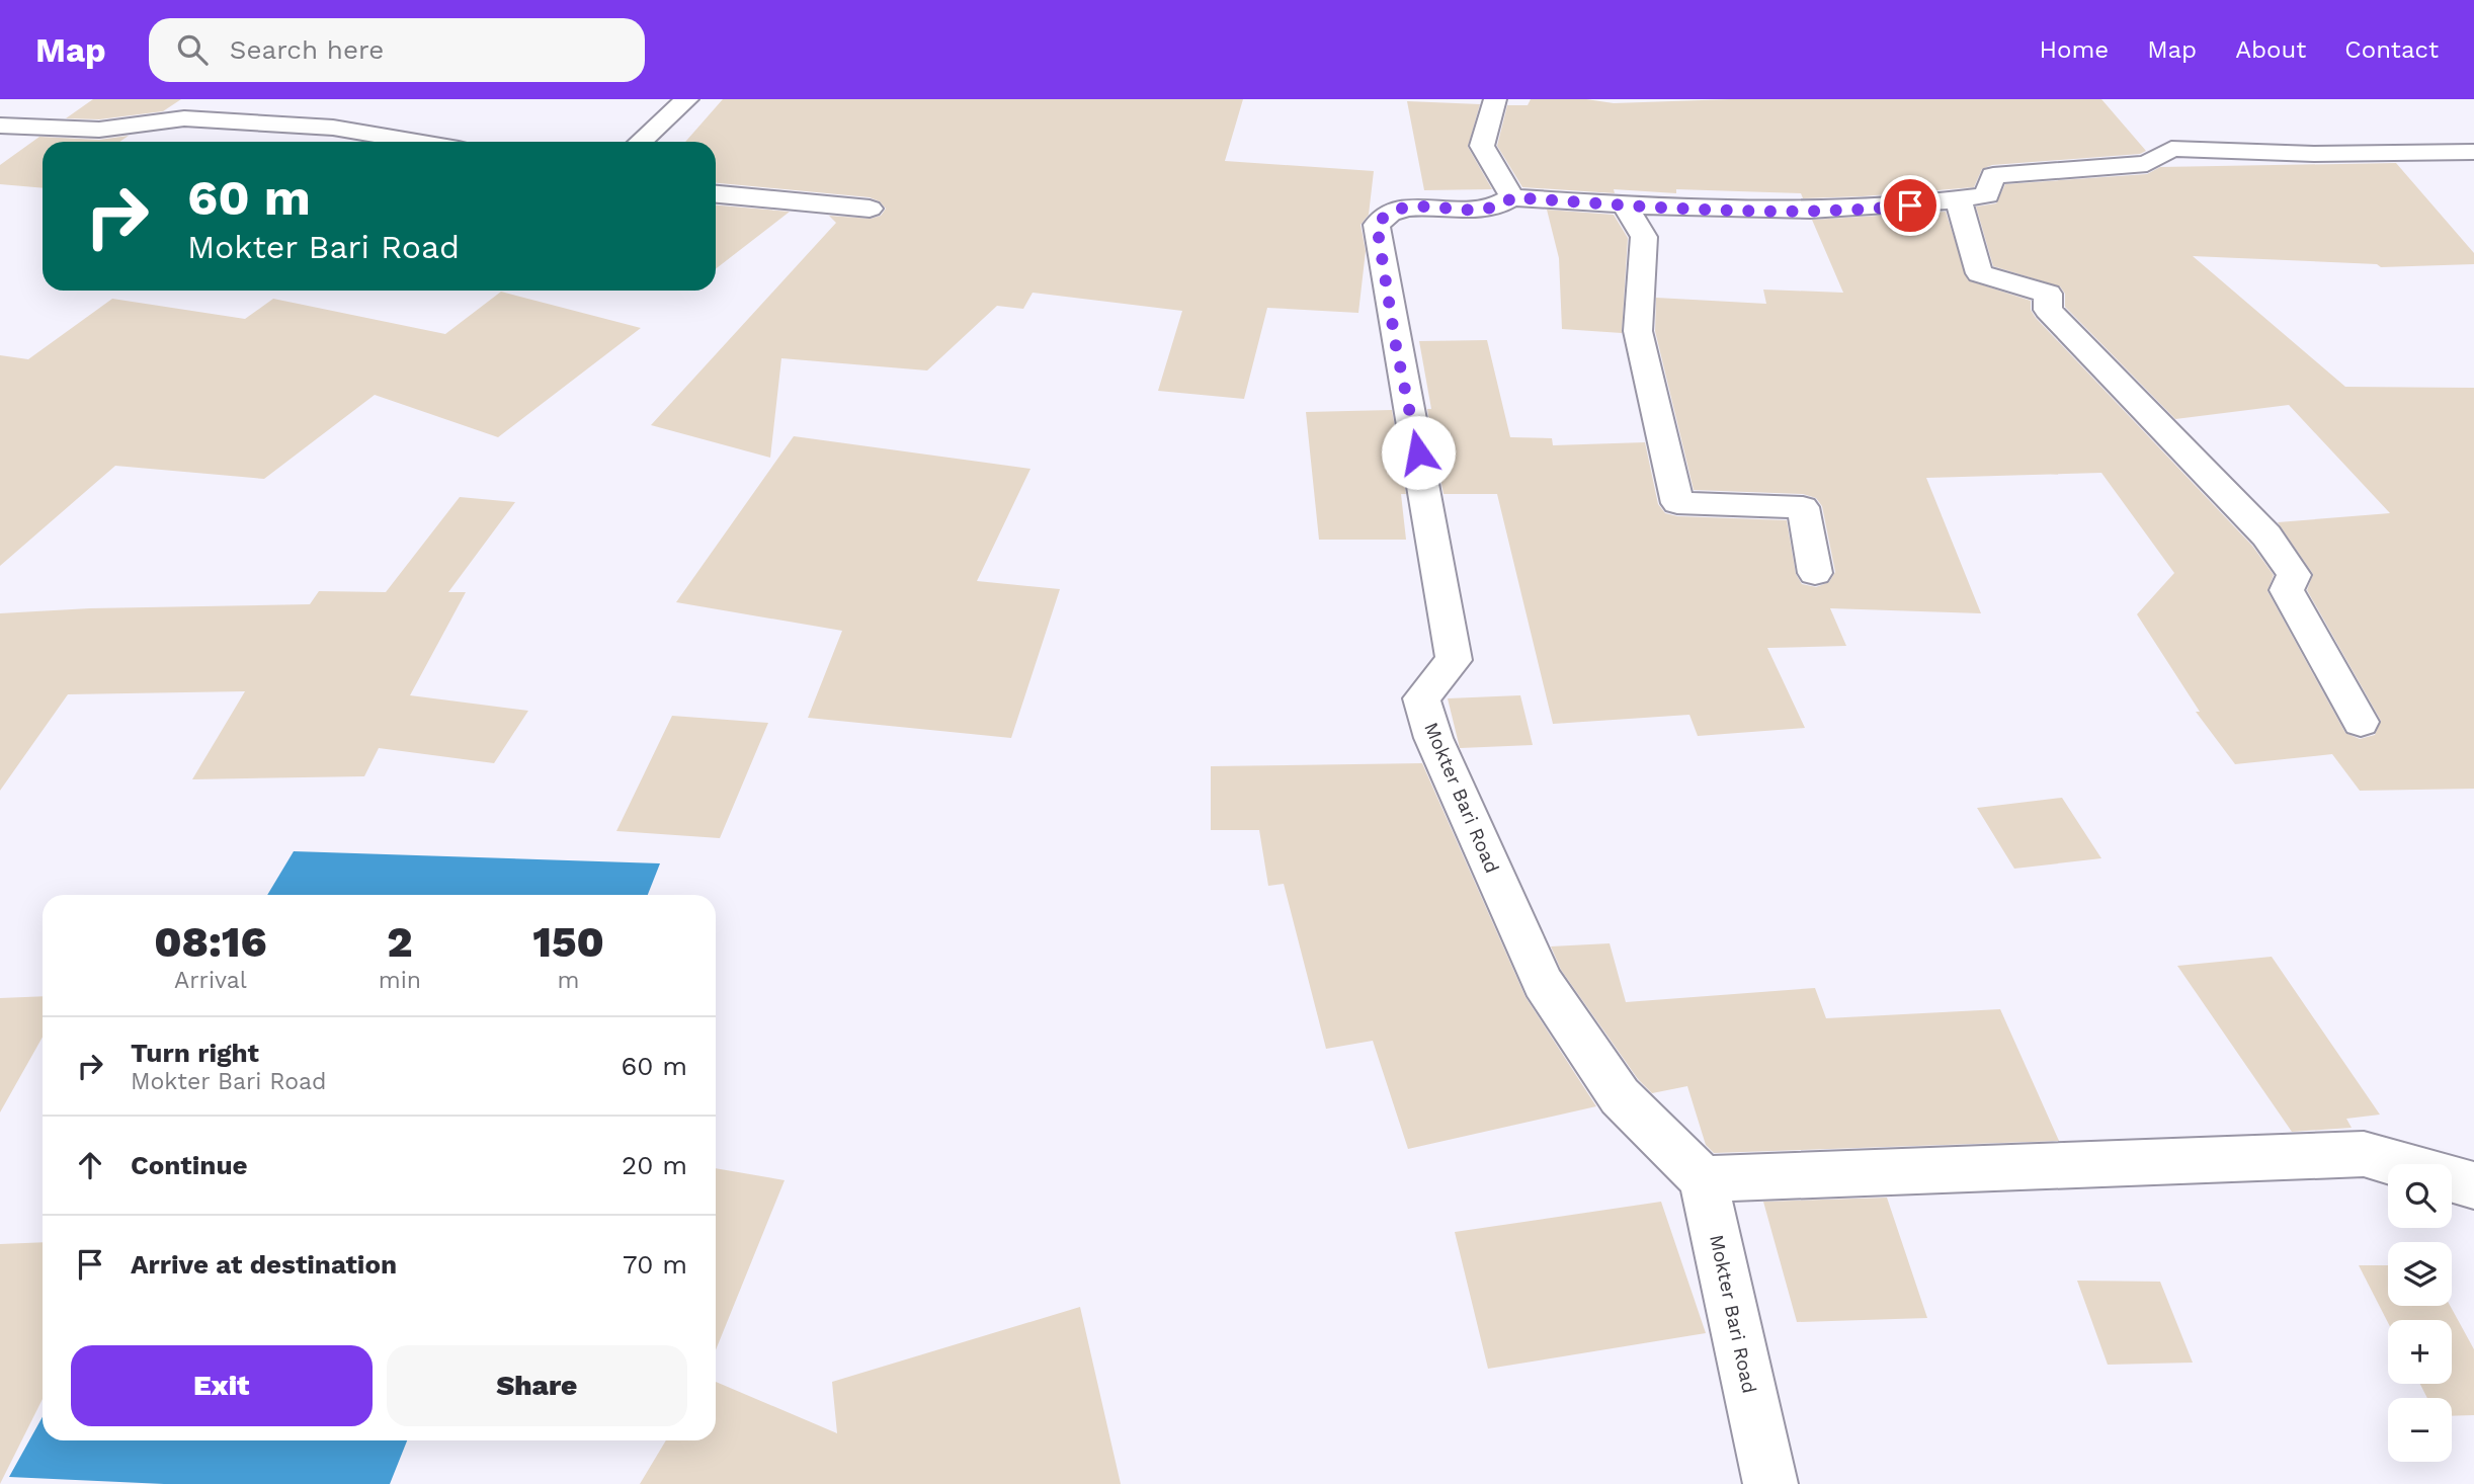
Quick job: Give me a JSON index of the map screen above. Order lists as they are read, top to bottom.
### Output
{
  "streets": {
    "street": ["Mokter Bari Road"]
  },
  "page": {
    "header": "Map",
    "search": "Search here",
    "nav": [
      "Home",
      "Map",
      "About",
      "Contact"
    ],
    "turn": ["60 m", "Mokter Bari Road"],
    "eta": [
      "08:16",
      "Arrival",
      "2",
      "min",
      "150",
      "m"
    ],
    "list": [
      {
        "name": "Turn right",
        "note": "Mokter Bari Road",
        "value": "60 m"
      },
      {
        "name": "Continue",
        "value": "20 m"
      },
      {
        "name": "Arrive at destination",
        "value": "70 m"
      }
    ],
    "map_buttons": ["+", "−"],
    "buttons": ["Exit", "Share"]
  }
}
